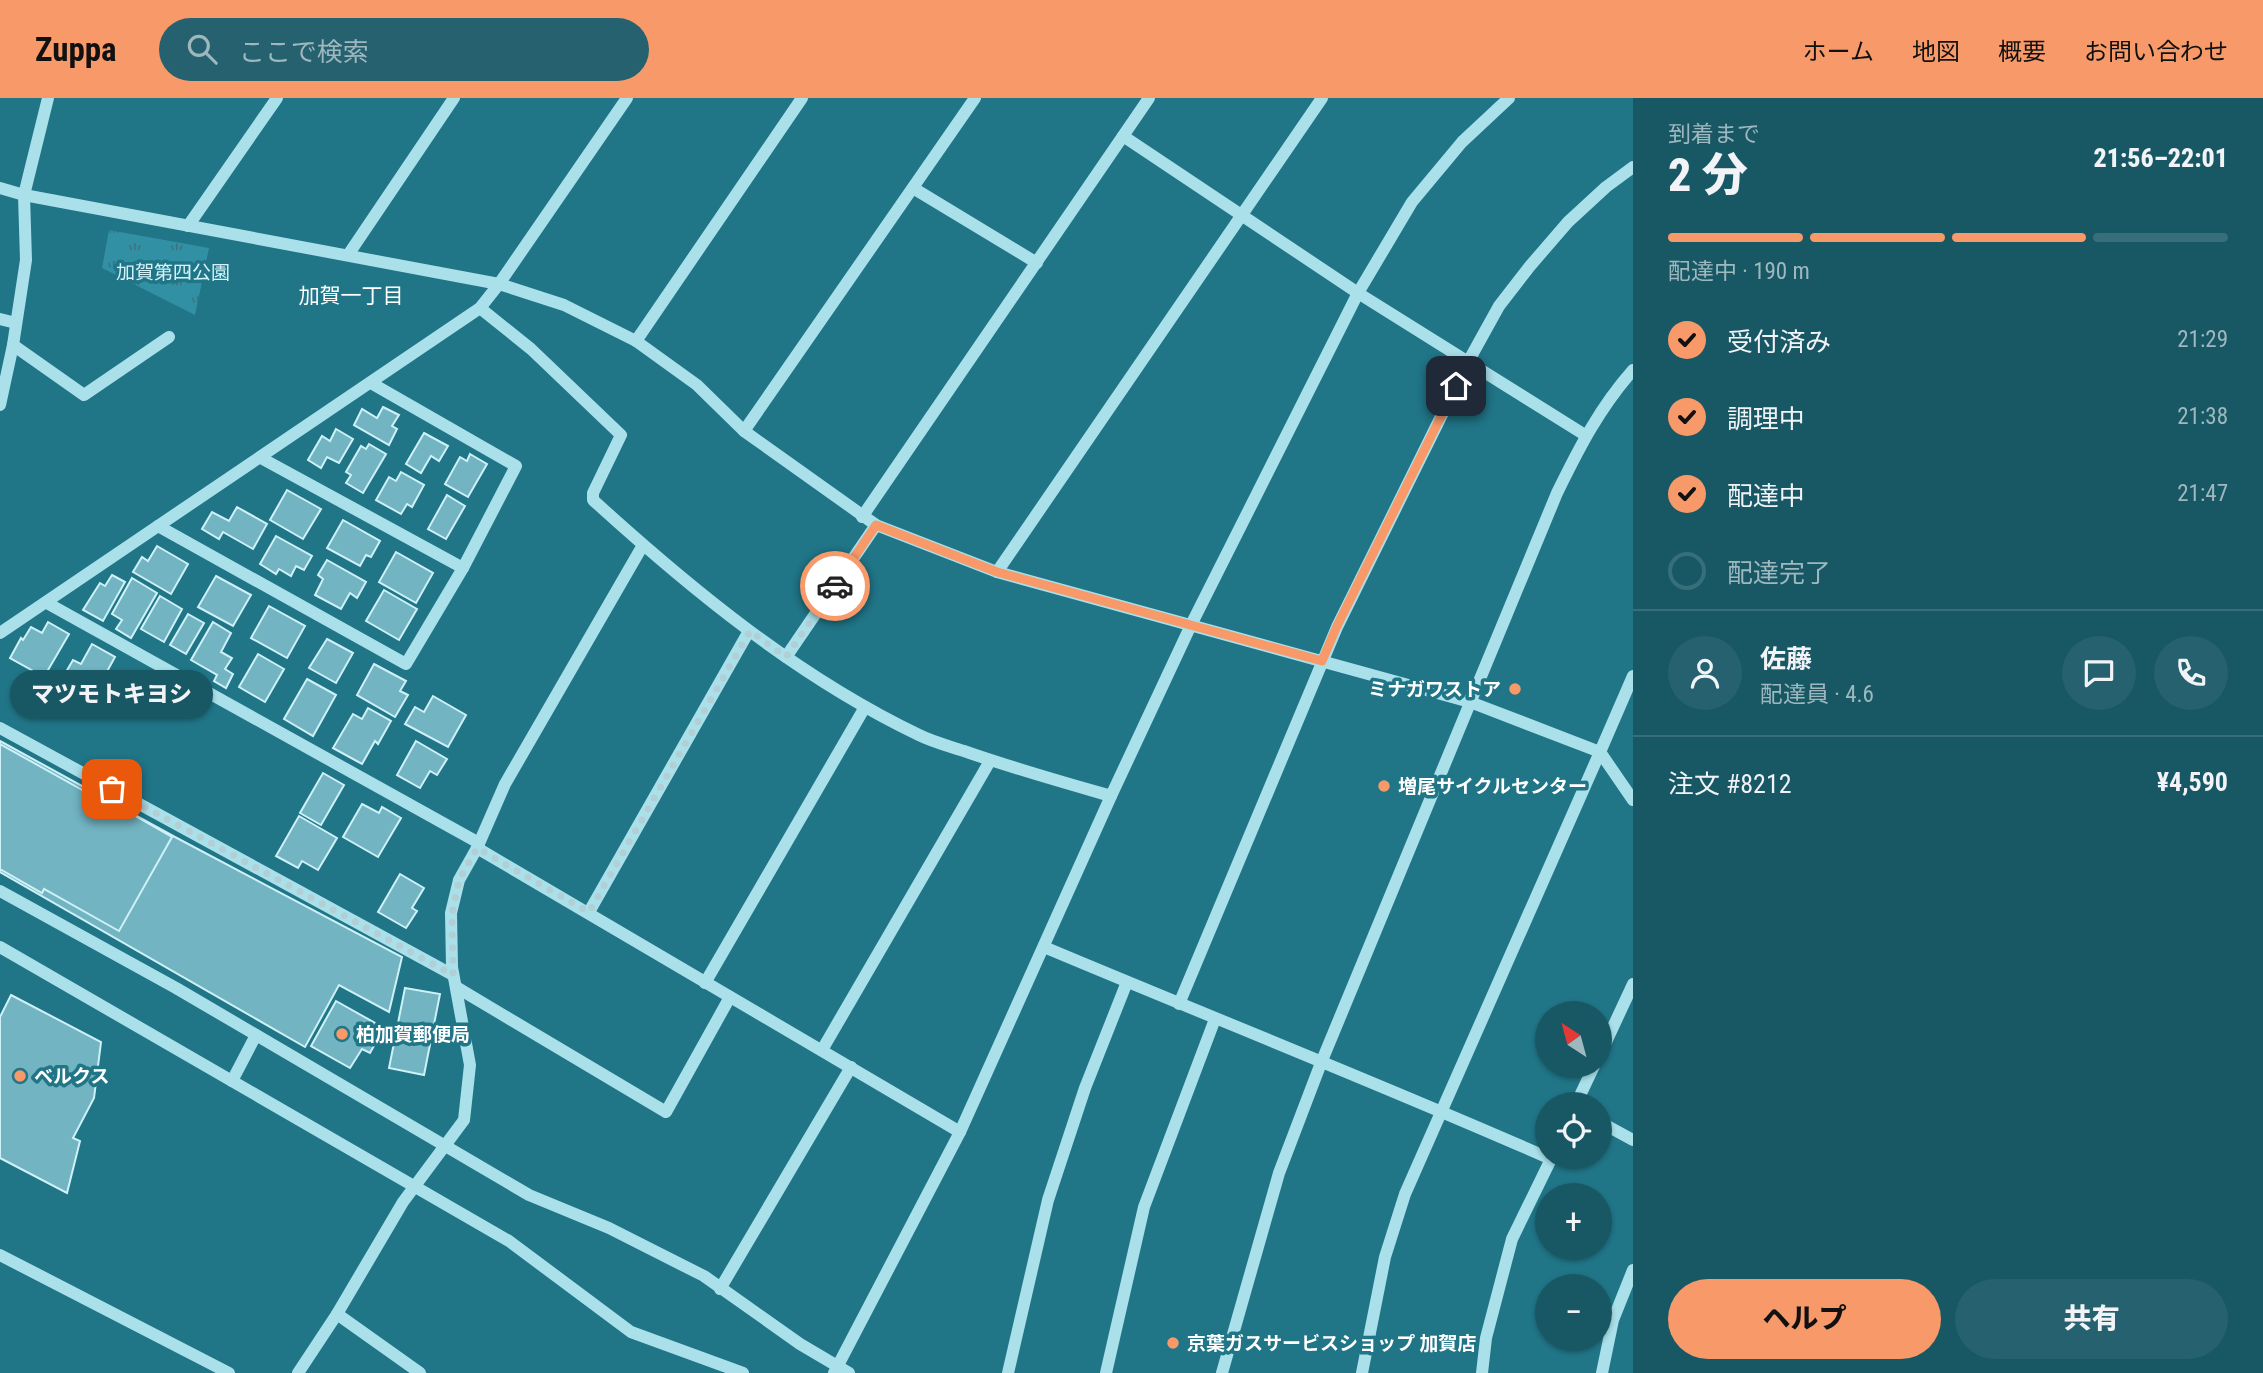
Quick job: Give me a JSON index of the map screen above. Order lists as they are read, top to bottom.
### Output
{
  "districts": ["加賀一丁目"],
  "parks": ["加賀第四公園"],
  "places": [
    "ミナガワストア",
    "増尾サイクルセンター",
    "マツモトキヨシ",
    "柏加賀郵便局",
    "ベルクス",
    "京葉ガスサービスショップ 加賀店"
  ],
  "north": "top left",
  "page": {
    "header": "Zuppa",
    "search": "ここで検索",
    "nav": [
      "ホーム",
      "地図",
      "概要",
      "お問い合わせ"
    ],
    "heading": ["2 分", "到着まで", "21:56–22:01"],
    "panel": [
      "佐藤",
      "配達員 · 4.6",
      "注文 #8212",
      "¥4,590"
    ],
    "bar": "配達中 · 190 m",
    "list": [
      ["受付済み", "21:29"],
      ["調理中", "21:38"],
      ["配達中", "21:47"],
      "配達完了"
    ],
    "bubble": "マツモトキヨシ",
    "map_buttons": ["+", "−"],
    "buttons": ["ヘルプ", "共有"]
  }
}
